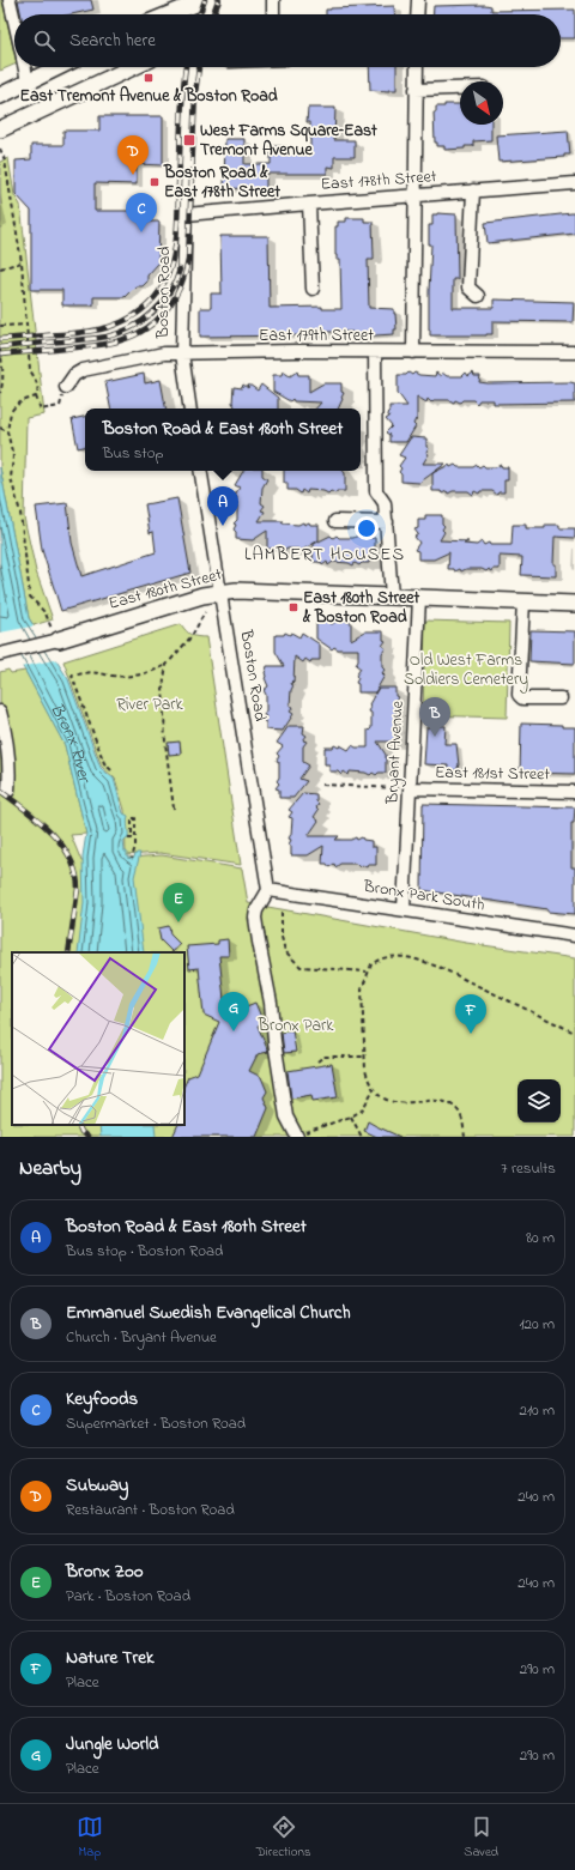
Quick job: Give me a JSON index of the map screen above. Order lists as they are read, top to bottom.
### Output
{
  "streets": {
    "main road": ["East 180th Street"],
    "street": [
      "East 178th Street",
      "Boston Road",
      "East 179th Street",
      "Bryant Avenue",
      "East 181st Street",
      "Bronx Park South"
    ]
  },
  "crossings": [
    ["East 178th Street", "Boston Road"],
    ["Boston Road", "East 179th Street"],
    ["Boston Road", "East 180th Street"],
    ["Boston Road", "Bronx Park South"],
    ["East 180th Street", "Bryant Avenue"],
    ["Bryant Avenue", "East 181st Street"],
    ["Bryant Avenue", "Bronx Park South"]
  ],
  "districts": ["LAMBERT HOUSES"],
  "water": ["Bronx River"],
  "parks": ["Old West Farms Soldiers Cemetery", "River Park", "Bronx Park"],
  "places": {
    "transit": [
      "East Tremont Avenue & Boston Road",
      "West Farms Square–East Tremont Avenue",
      "Boston Road & East 178th Street",
      "East 180th Street & Boston Road"
    ]
  },
  "north": "bottom right",
  "page": {
    "search": "Search here",
    "pins": [
      "D",
      "C",
      "A",
      "B",
      "E",
      "G",
      "F"
    ],
    "popup": ["Boston Road & East 180th Street", "Bus stop"],
    "heading": ["Nearby", "7 results"],
    "list": [
      {
        "mark": "A",
        "name": "Boston Road & East 180th Street",
        "note": "Bus stop · Boston Road",
        "value": "80 m"
      },
      {
        "mark": "B",
        "name": "Emmanuel Swedish Evangelical Church",
        "note": "Church · Bryant Avenue",
        "value": "120 m"
      },
      {
        "mark": "C",
        "name": "Keyfoods",
        "note": "Supermarket · Boston Road",
        "value": "210 m"
      },
      {
        "mark": "D",
        "name": "Subway",
        "note": "Restaurant · Boston Road",
        "value": "240 m"
      },
      {
        "mark": "E",
        "name": "Bronx Zoo",
        "note": "Park · Boston Road",
        "value": "240 m"
      },
      {
        "mark": "F",
        "name": "Nature Trek",
        "note": "Place",
        "value": "290 m"
      },
      {
        "mark": "G",
        "name": "Jungle World",
        "note": "Place",
        "value": "290 m"
      }
    ],
    "nav": ["Map", "Directions", "Saved"]
  }
}
